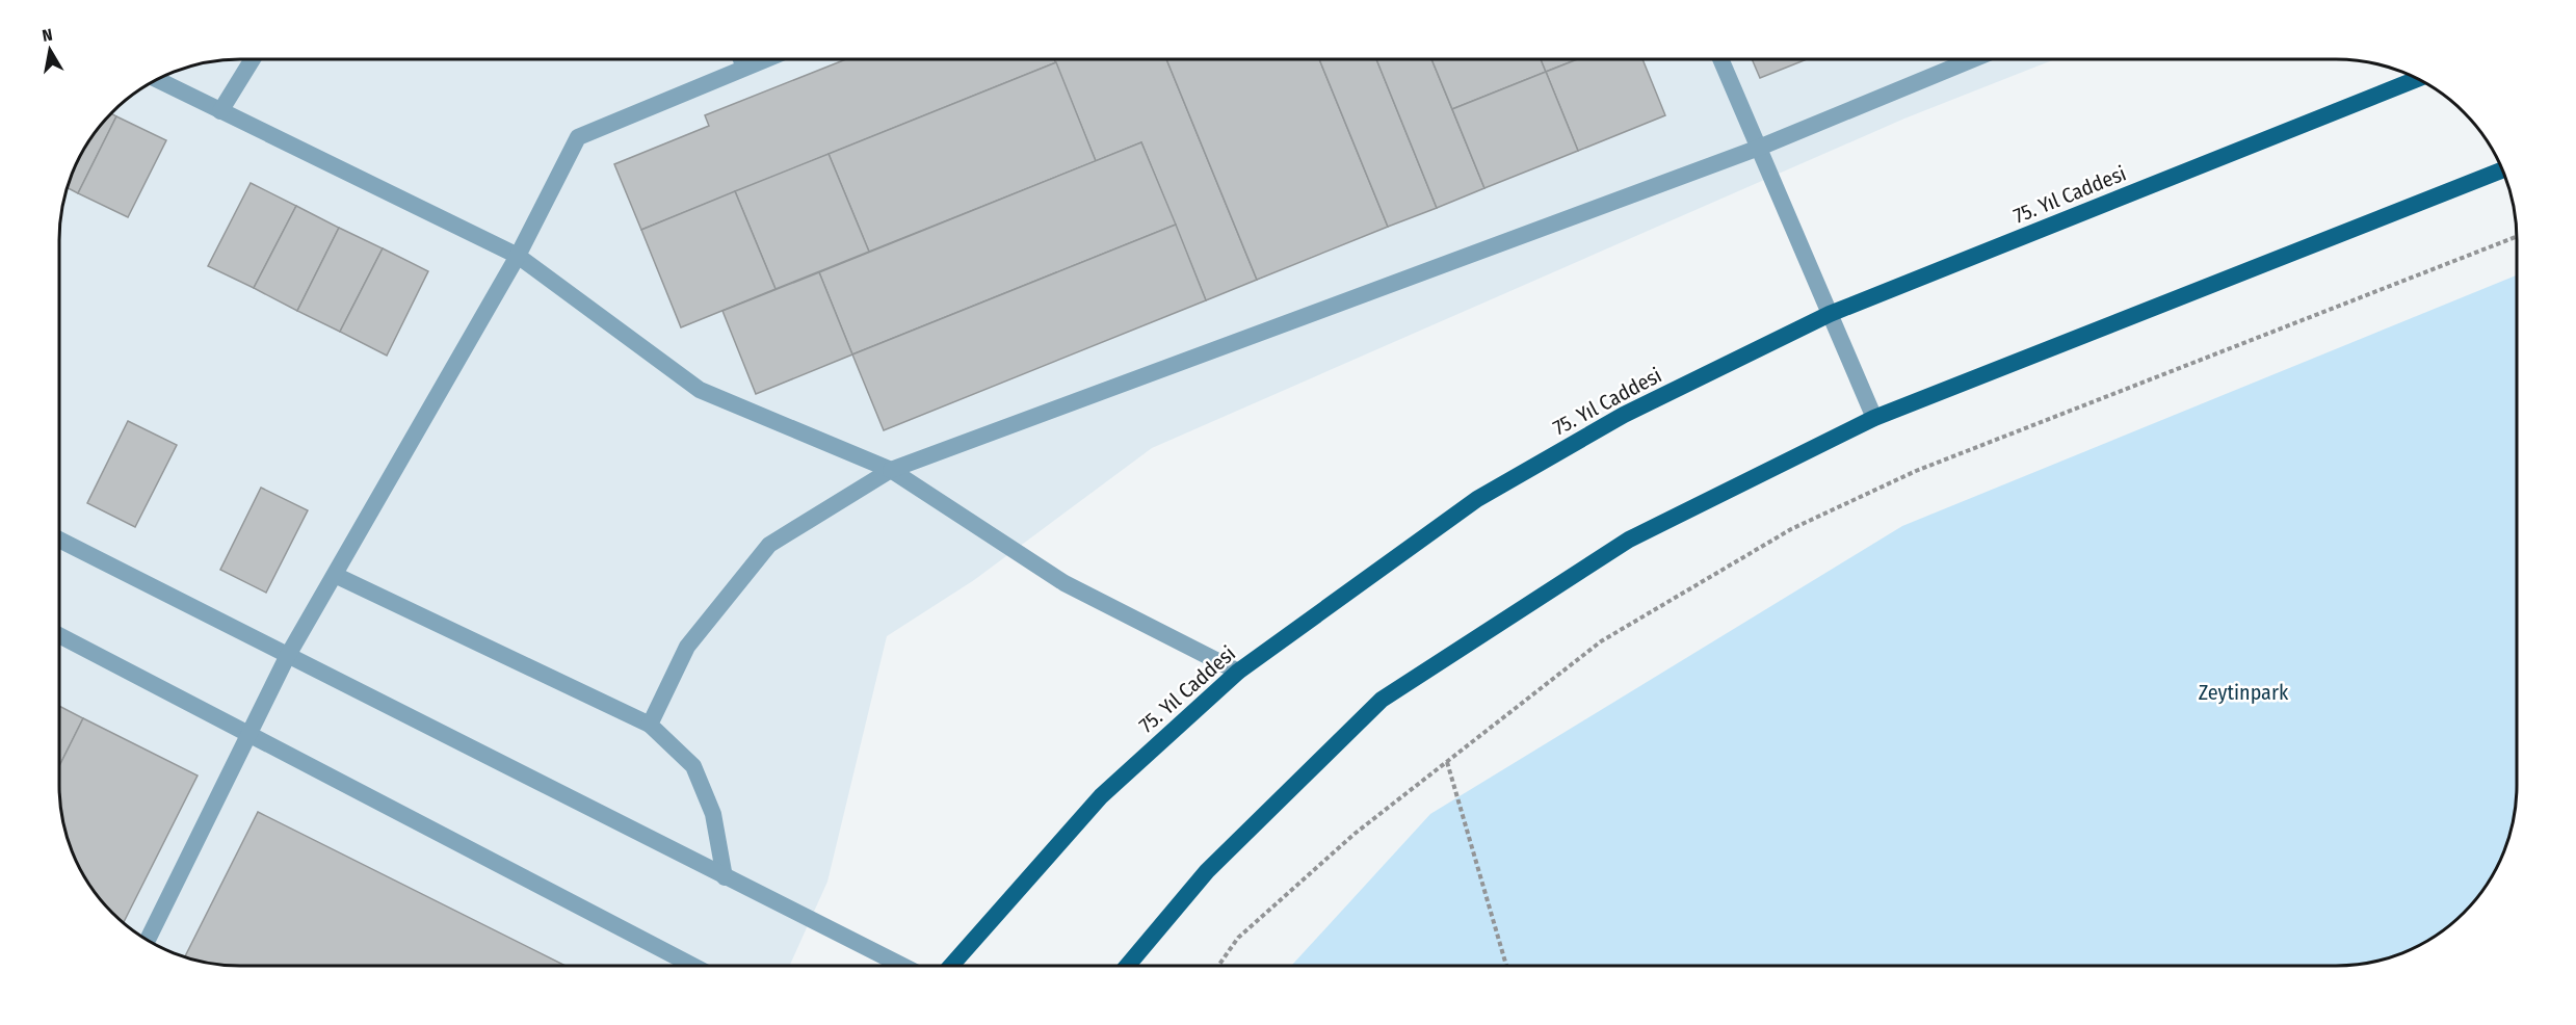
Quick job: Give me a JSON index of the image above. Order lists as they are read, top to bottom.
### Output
{
  "streets": {
    "main road": ["75. Yıl Caddesi"]
  },
  "parks": ["Zeytinpark"],
  "north": "top"
}
